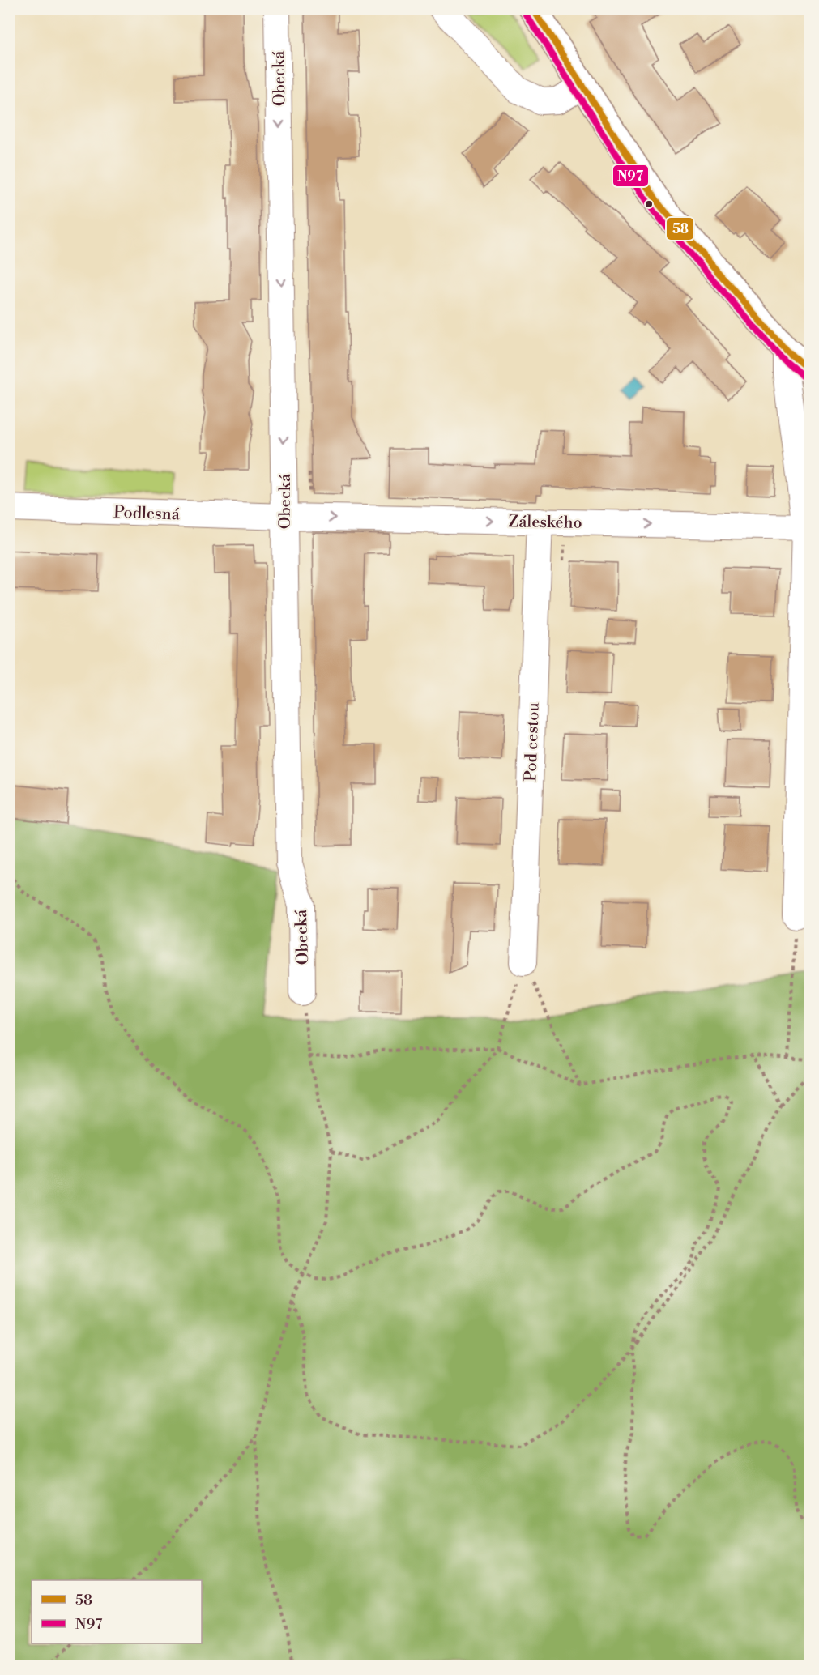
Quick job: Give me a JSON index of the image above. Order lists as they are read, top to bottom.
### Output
{
  "streets": {
    "street": [
      "Obecká",
      "Podlesná",
      "Záleského",
      "Pod cestou"
    ]
  },
  "crossings": [
    ["Obecká", "Podlesná"],
    ["Obecká", "Záleského"],
    ["Podlesná", "Záleského"],
    ["Záleského", "Pod cestou"]
  ],
  "one_way": ["Obecká", "Záleského"],
  "lines": ["transit line 58", "transit line N97"],
  "legend": ["58", "N97"]
}
